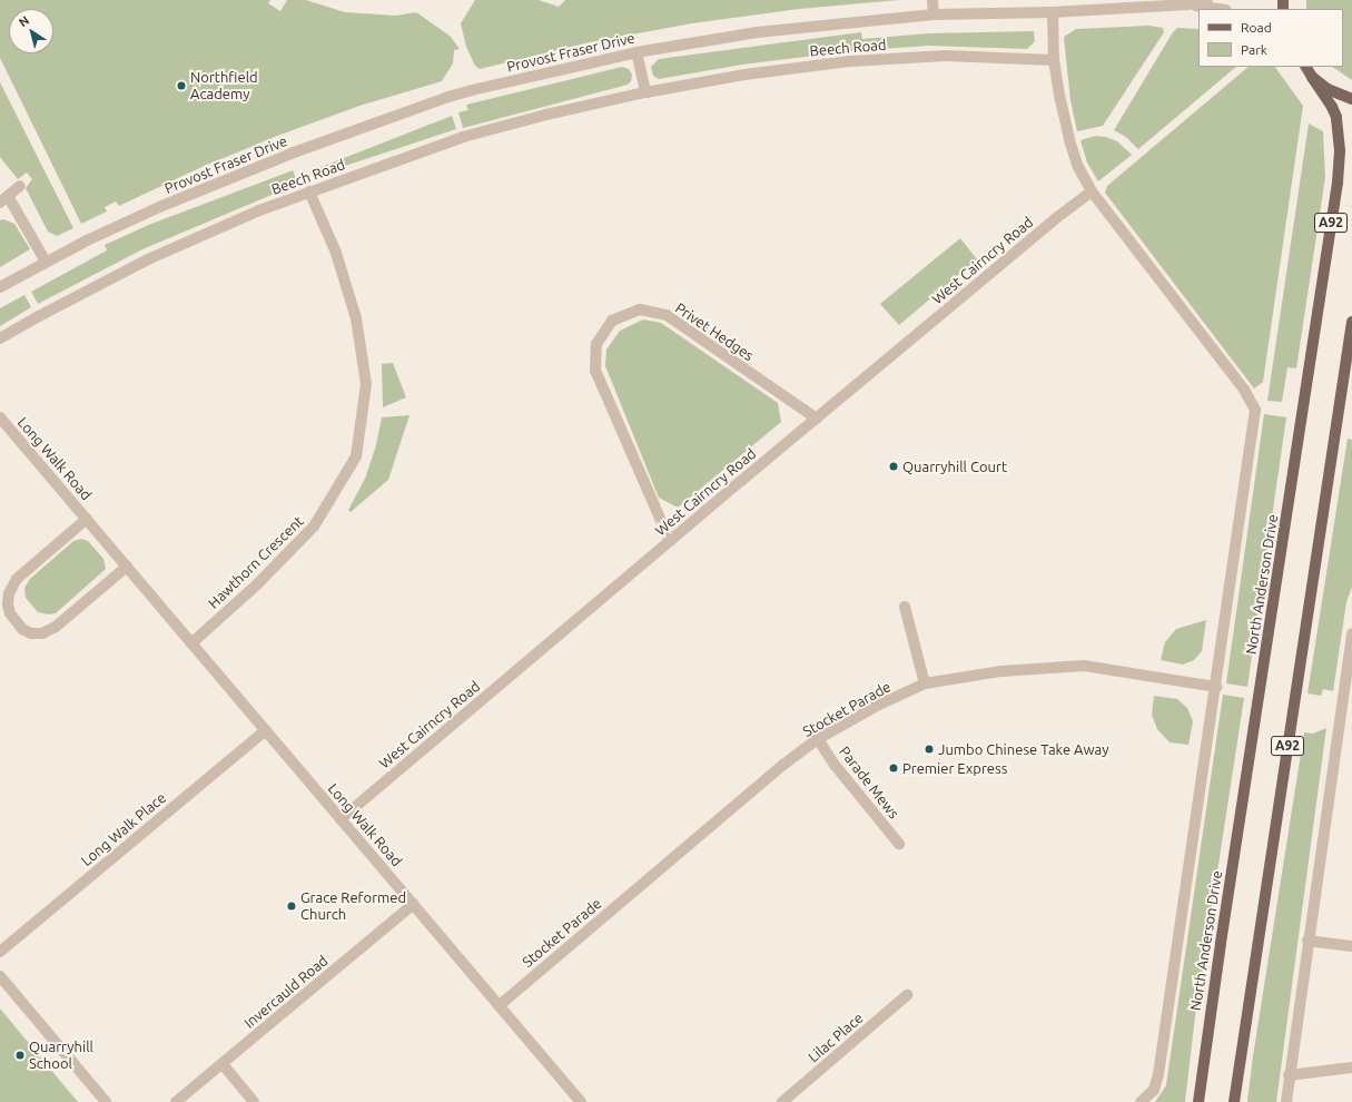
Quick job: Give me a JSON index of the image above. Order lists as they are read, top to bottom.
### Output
{
  "streets": {
    "main road": ["A92", "North Anderson Drive"],
    "street": [
      "Beech Road",
      "Provost Fraser Drive",
      "West Cairncry Road",
      "Privet Hedges",
      "Long Walk Road",
      "Hawthorn Crescent",
      "Stocket Parade",
      "Parade Mews",
      "Long Walk Place",
      "Invercauld Road",
      "Lilac Place"
    ]
  },
  "crossings": [
    ["Beech Road", "Hawthorn Crescent"],
    ["A92", "North Anderson Drive"],
    ["West Cairncry Road", "Privet Hedges"],
    ["West Cairncry Road", "Long Walk Road"],
    ["West Cairncry Road", "North Anderson Drive"],
    ["Long Walk Road", "Hawthorn Crescent"],
    ["Long Walk Road", "Stocket Parade"],
    ["Long Walk Road", "Long Walk Place"],
    ["Long Walk Road", "Invercauld Road"],
    ["North Anderson Drive", "Stocket Parade"],
    ["Stocket Parade", "Parade Mews"]
  ],
  "places": [
    "Northfield Academy",
    "Quarryhill Court",
    "Jumbo Chinese Take Away",
    "Premier Express",
    "Grace Reformed Church",
    "Quarryhill School"
  ],
  "legend": ["Road", "Park"],
  "north": "top left"
}
